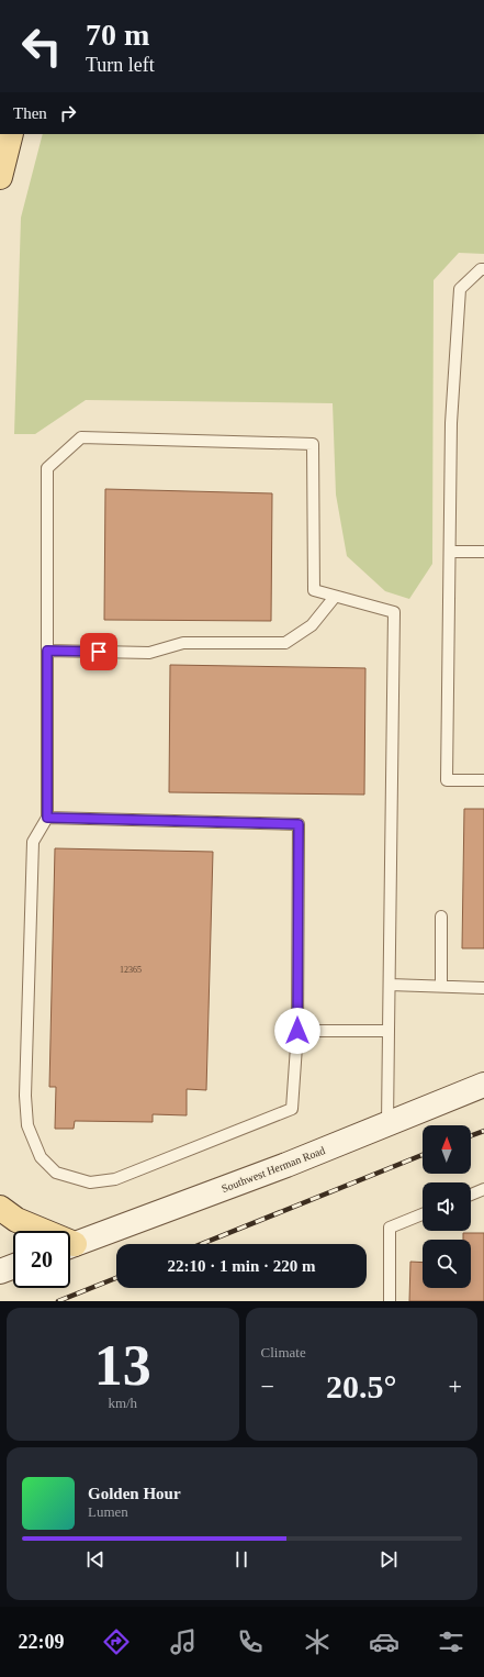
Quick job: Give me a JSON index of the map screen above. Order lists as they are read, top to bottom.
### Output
{
  "streets": {
    "main road": ["Southwest Herman Road"]
  },
  "house_numbers": ["12365"],
  "north": "top",
  "page": {
    "turn": ["70 m", "Turn left"],
    "then": "Then",
    "limit": "20",
    "trip": "22:10 · 1 min · 220 m",
    "tile": [
      ["13", "km/h"],
      "Climate"
    ],
    "heat": ["−", "20.5°", "+"],
    "song": ["Golden Hour", "Lumen"],
    "tabs": "22:09"
  }
}
